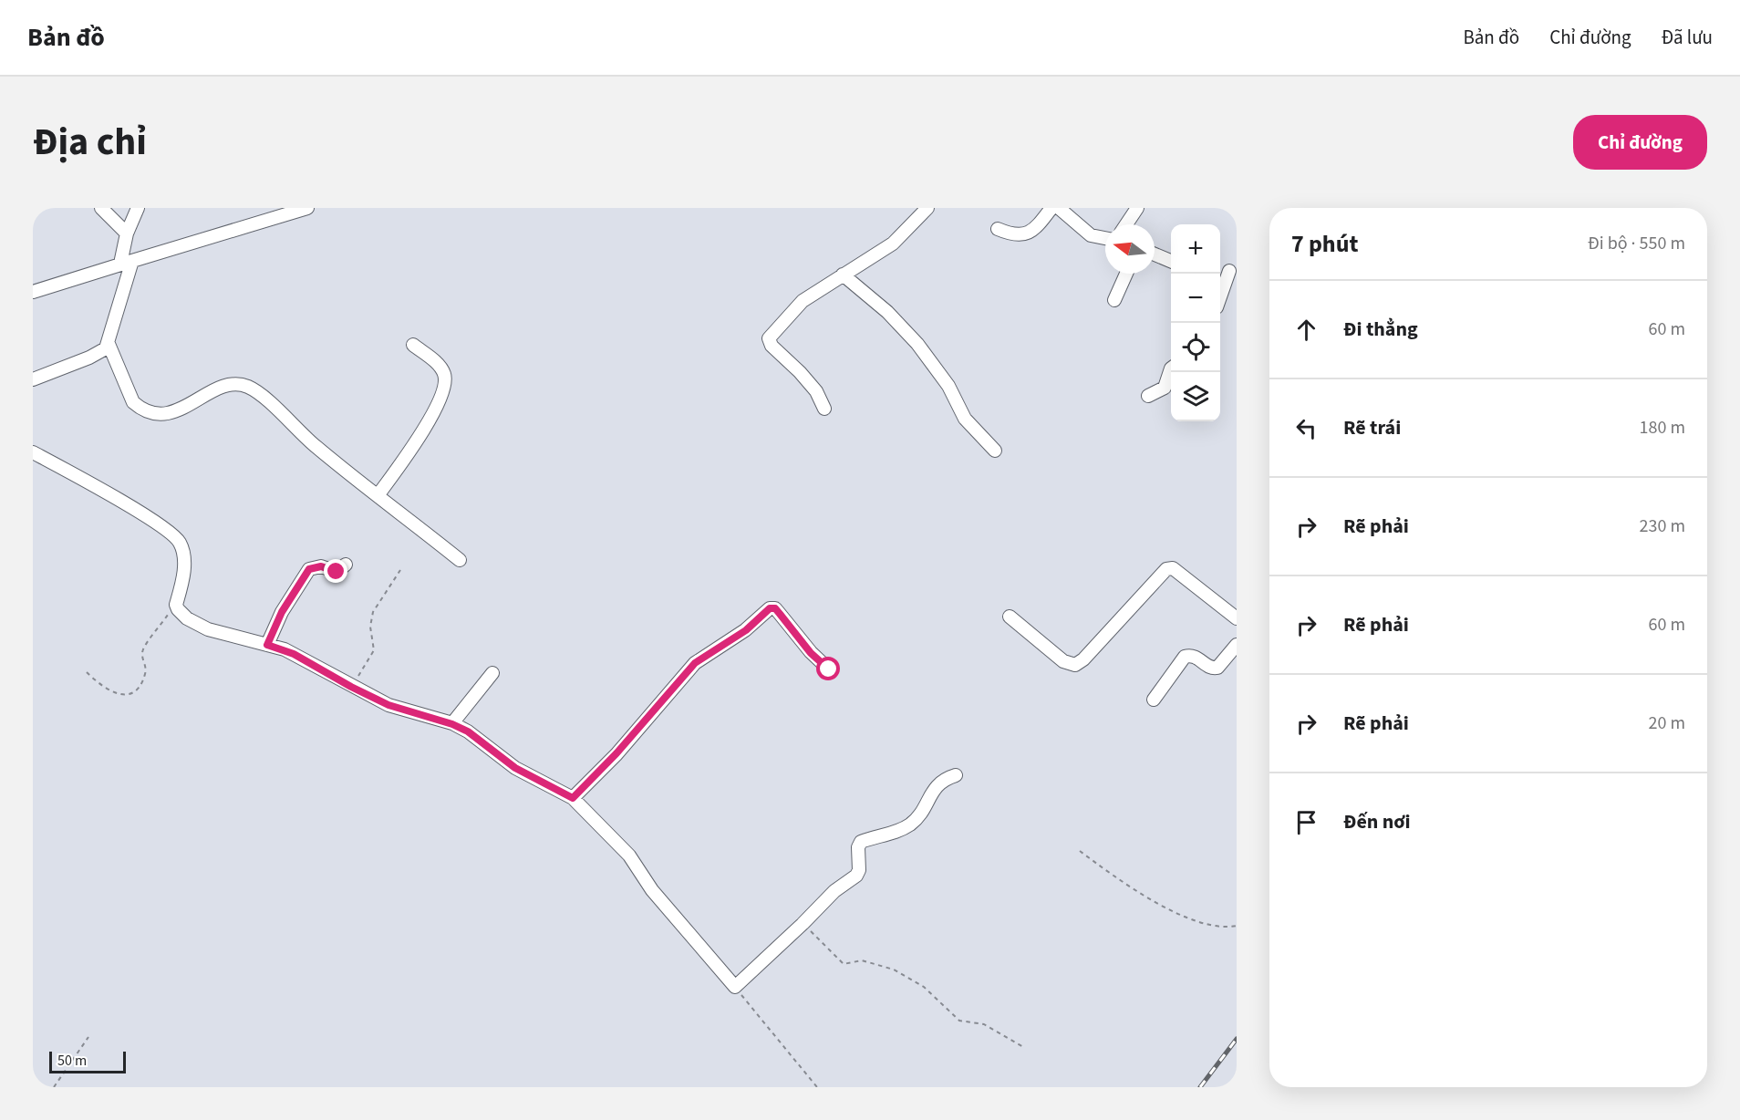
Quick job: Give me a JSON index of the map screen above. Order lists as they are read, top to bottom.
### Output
{
  "scale_bar": "50 m",
  "north": "left",
  "page": {
    "header": "Bản đồ",
    "nav": ["Bản đồ", "Chỉ đường", "Đã lưu"],
    "title": "Địa chỉ",
    "buttons": "Chỉ đường",
    "heading": ["7 phút", "Đi bộ · 550 m"],
    "map_buttons": ["+", "−"],
    "list": [
      ["Đi thẳng", "60 m"],
      ["Rẽ trái", "180 m"],
      ["Rẽ phải", "230 m"],
      ["Rẽ phải", "60 m"],
      ["Rẽ phải", "20 m"],
      "Đến nơi"
    ],
    "scale": "50 m"
  }
}
